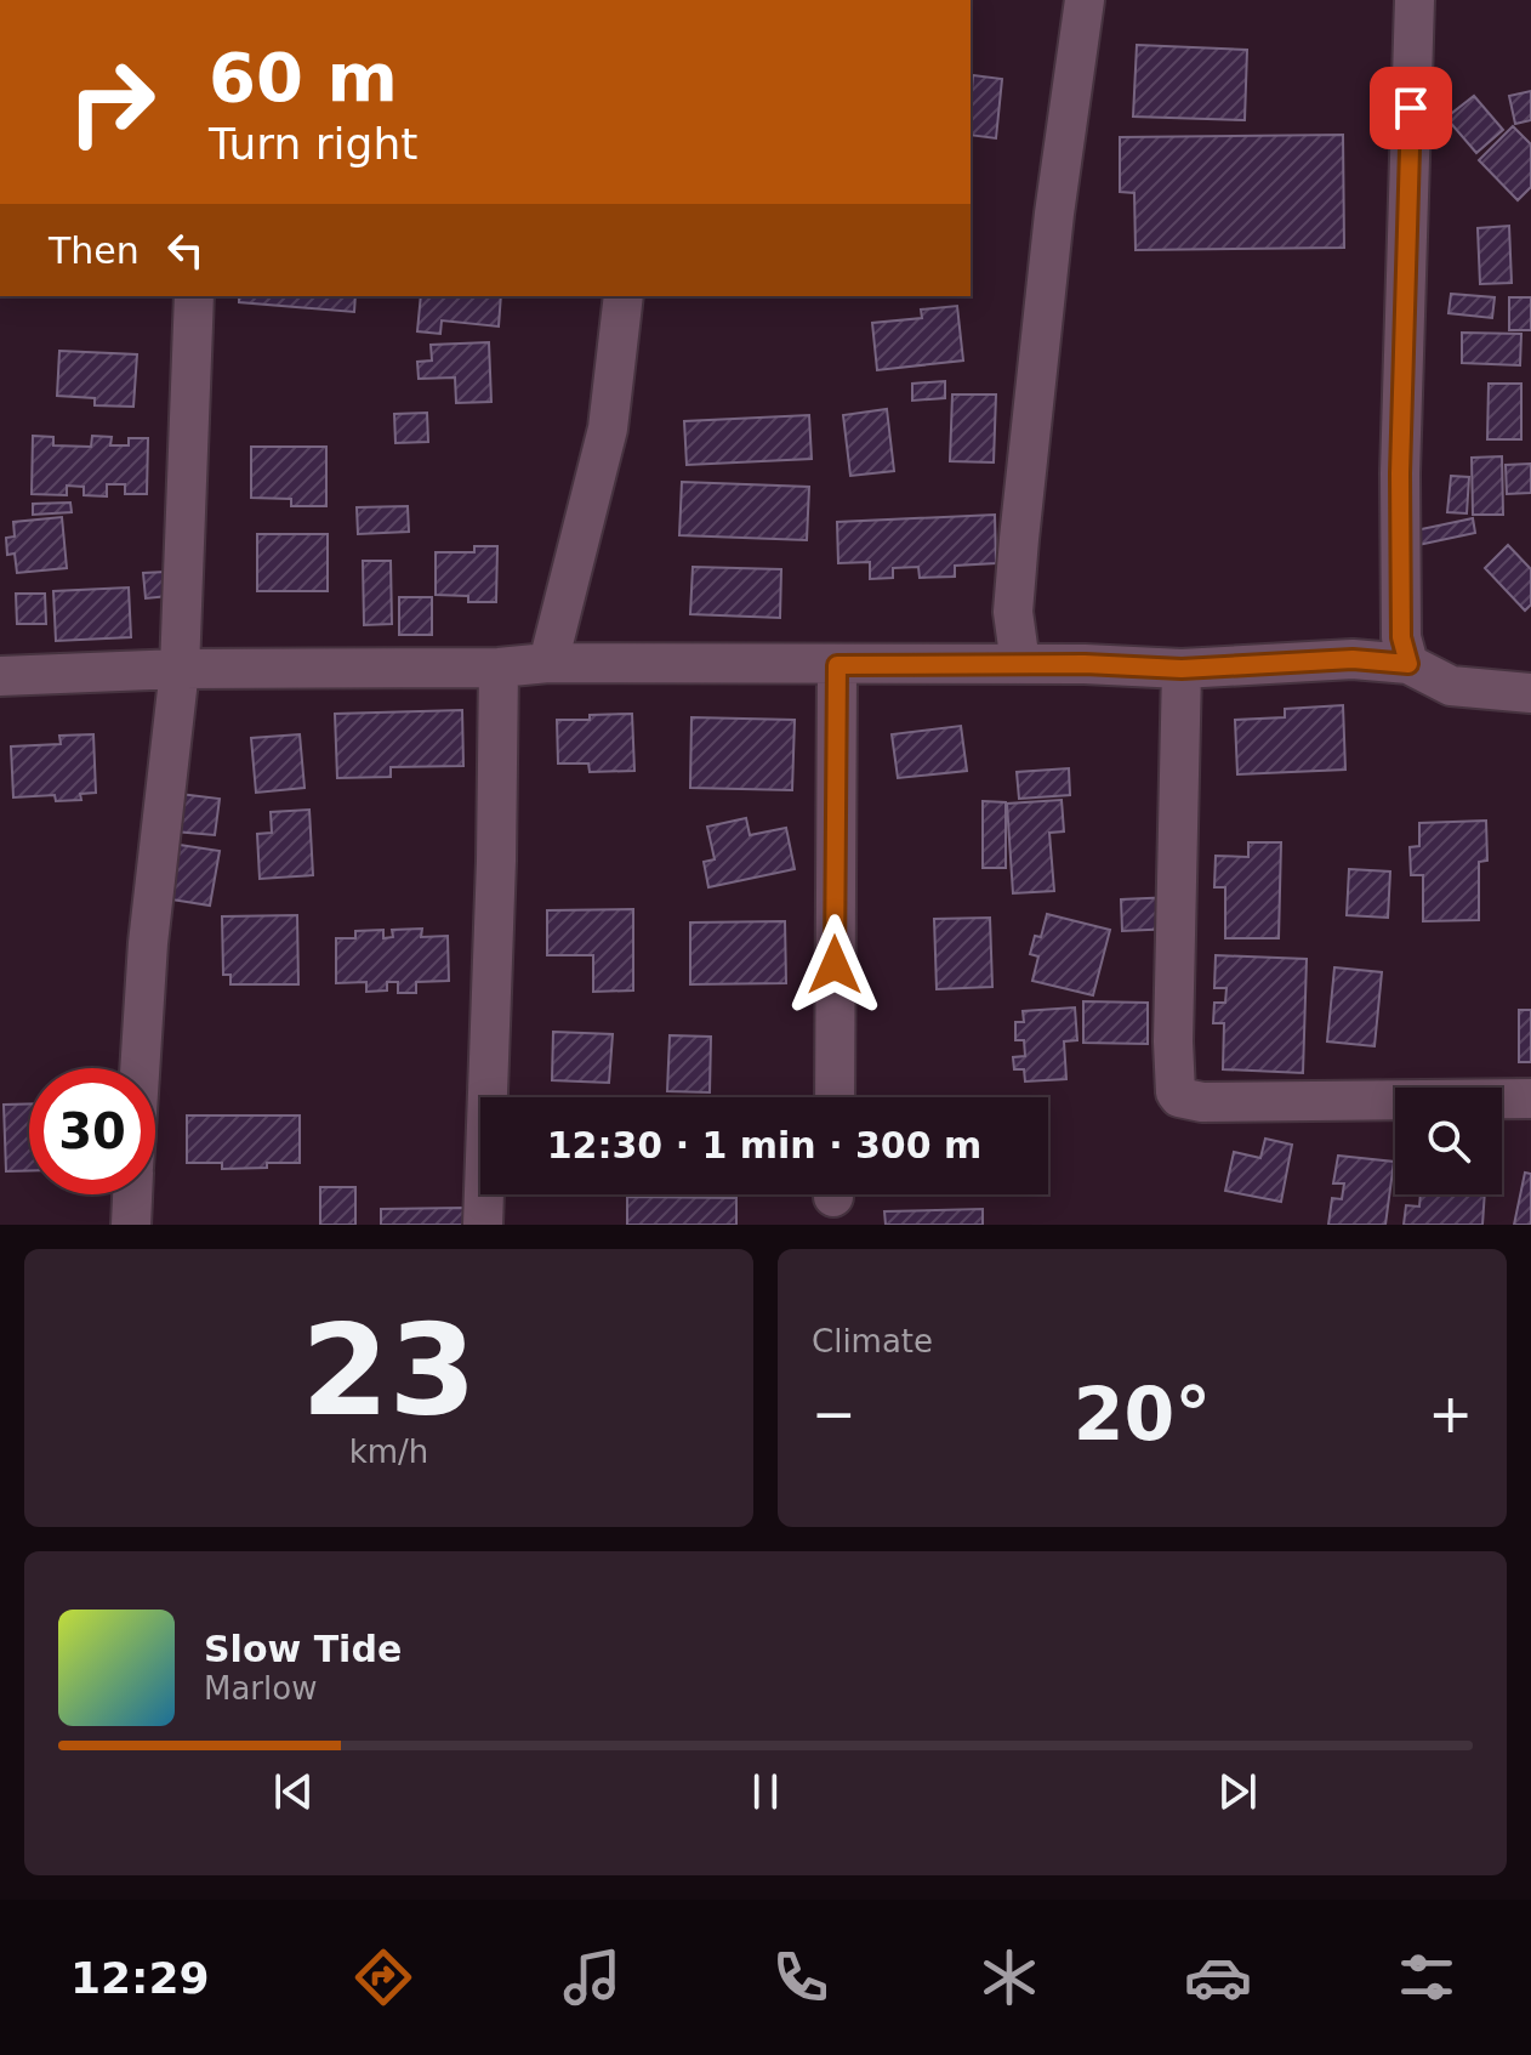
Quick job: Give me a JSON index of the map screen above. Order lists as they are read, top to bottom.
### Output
{
  "page": {
    "turn": ["60 m", "Turn right"],
    "then": "Then",
    "limit": "30",
    "trip": "12:30 · 1 min · 300 m",
    "tile": [
      ["23", "km/h"],
      "Climate"
    ],
    "heat": ["−", "20°", "+"],
    "song": ["Slow Tide", "Marlow"],
    "tabs": "12:29"
  }
}
